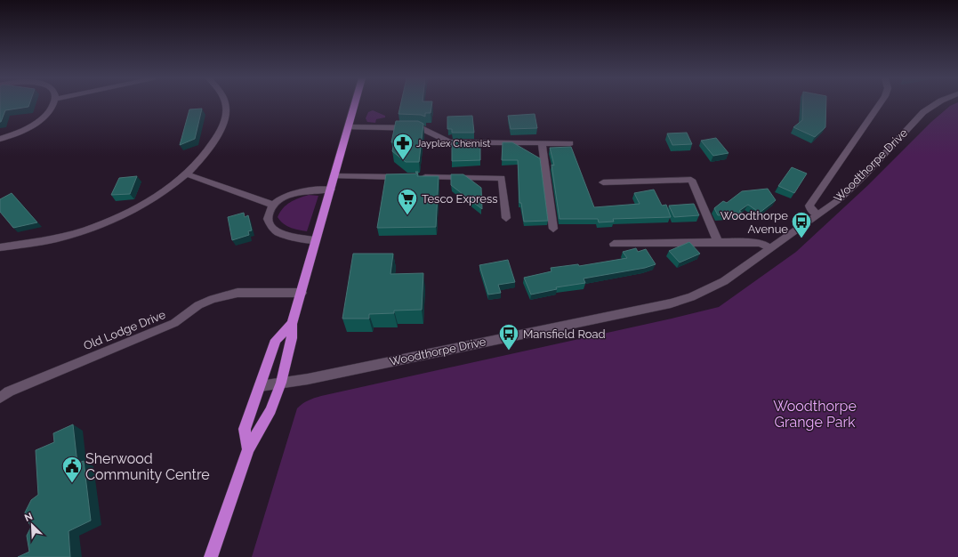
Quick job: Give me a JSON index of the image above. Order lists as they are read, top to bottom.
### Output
{
  "streets": {
    "street": ["Woodthorpe Drive", "Old Lodge Drive"]
  },
  "parks": ["Woodthorpe Grange Park"],
  "places": {
    "pharmacy": ["Jayplex Chemist"],
    "supermarket": ["Tesco Express"],
    "bus stop": ["Woodthorpe Avenue", "Mansfield Road"],
    "public building": ["Sherwood Community Centre"]
  },
  "north": "top left"
}
